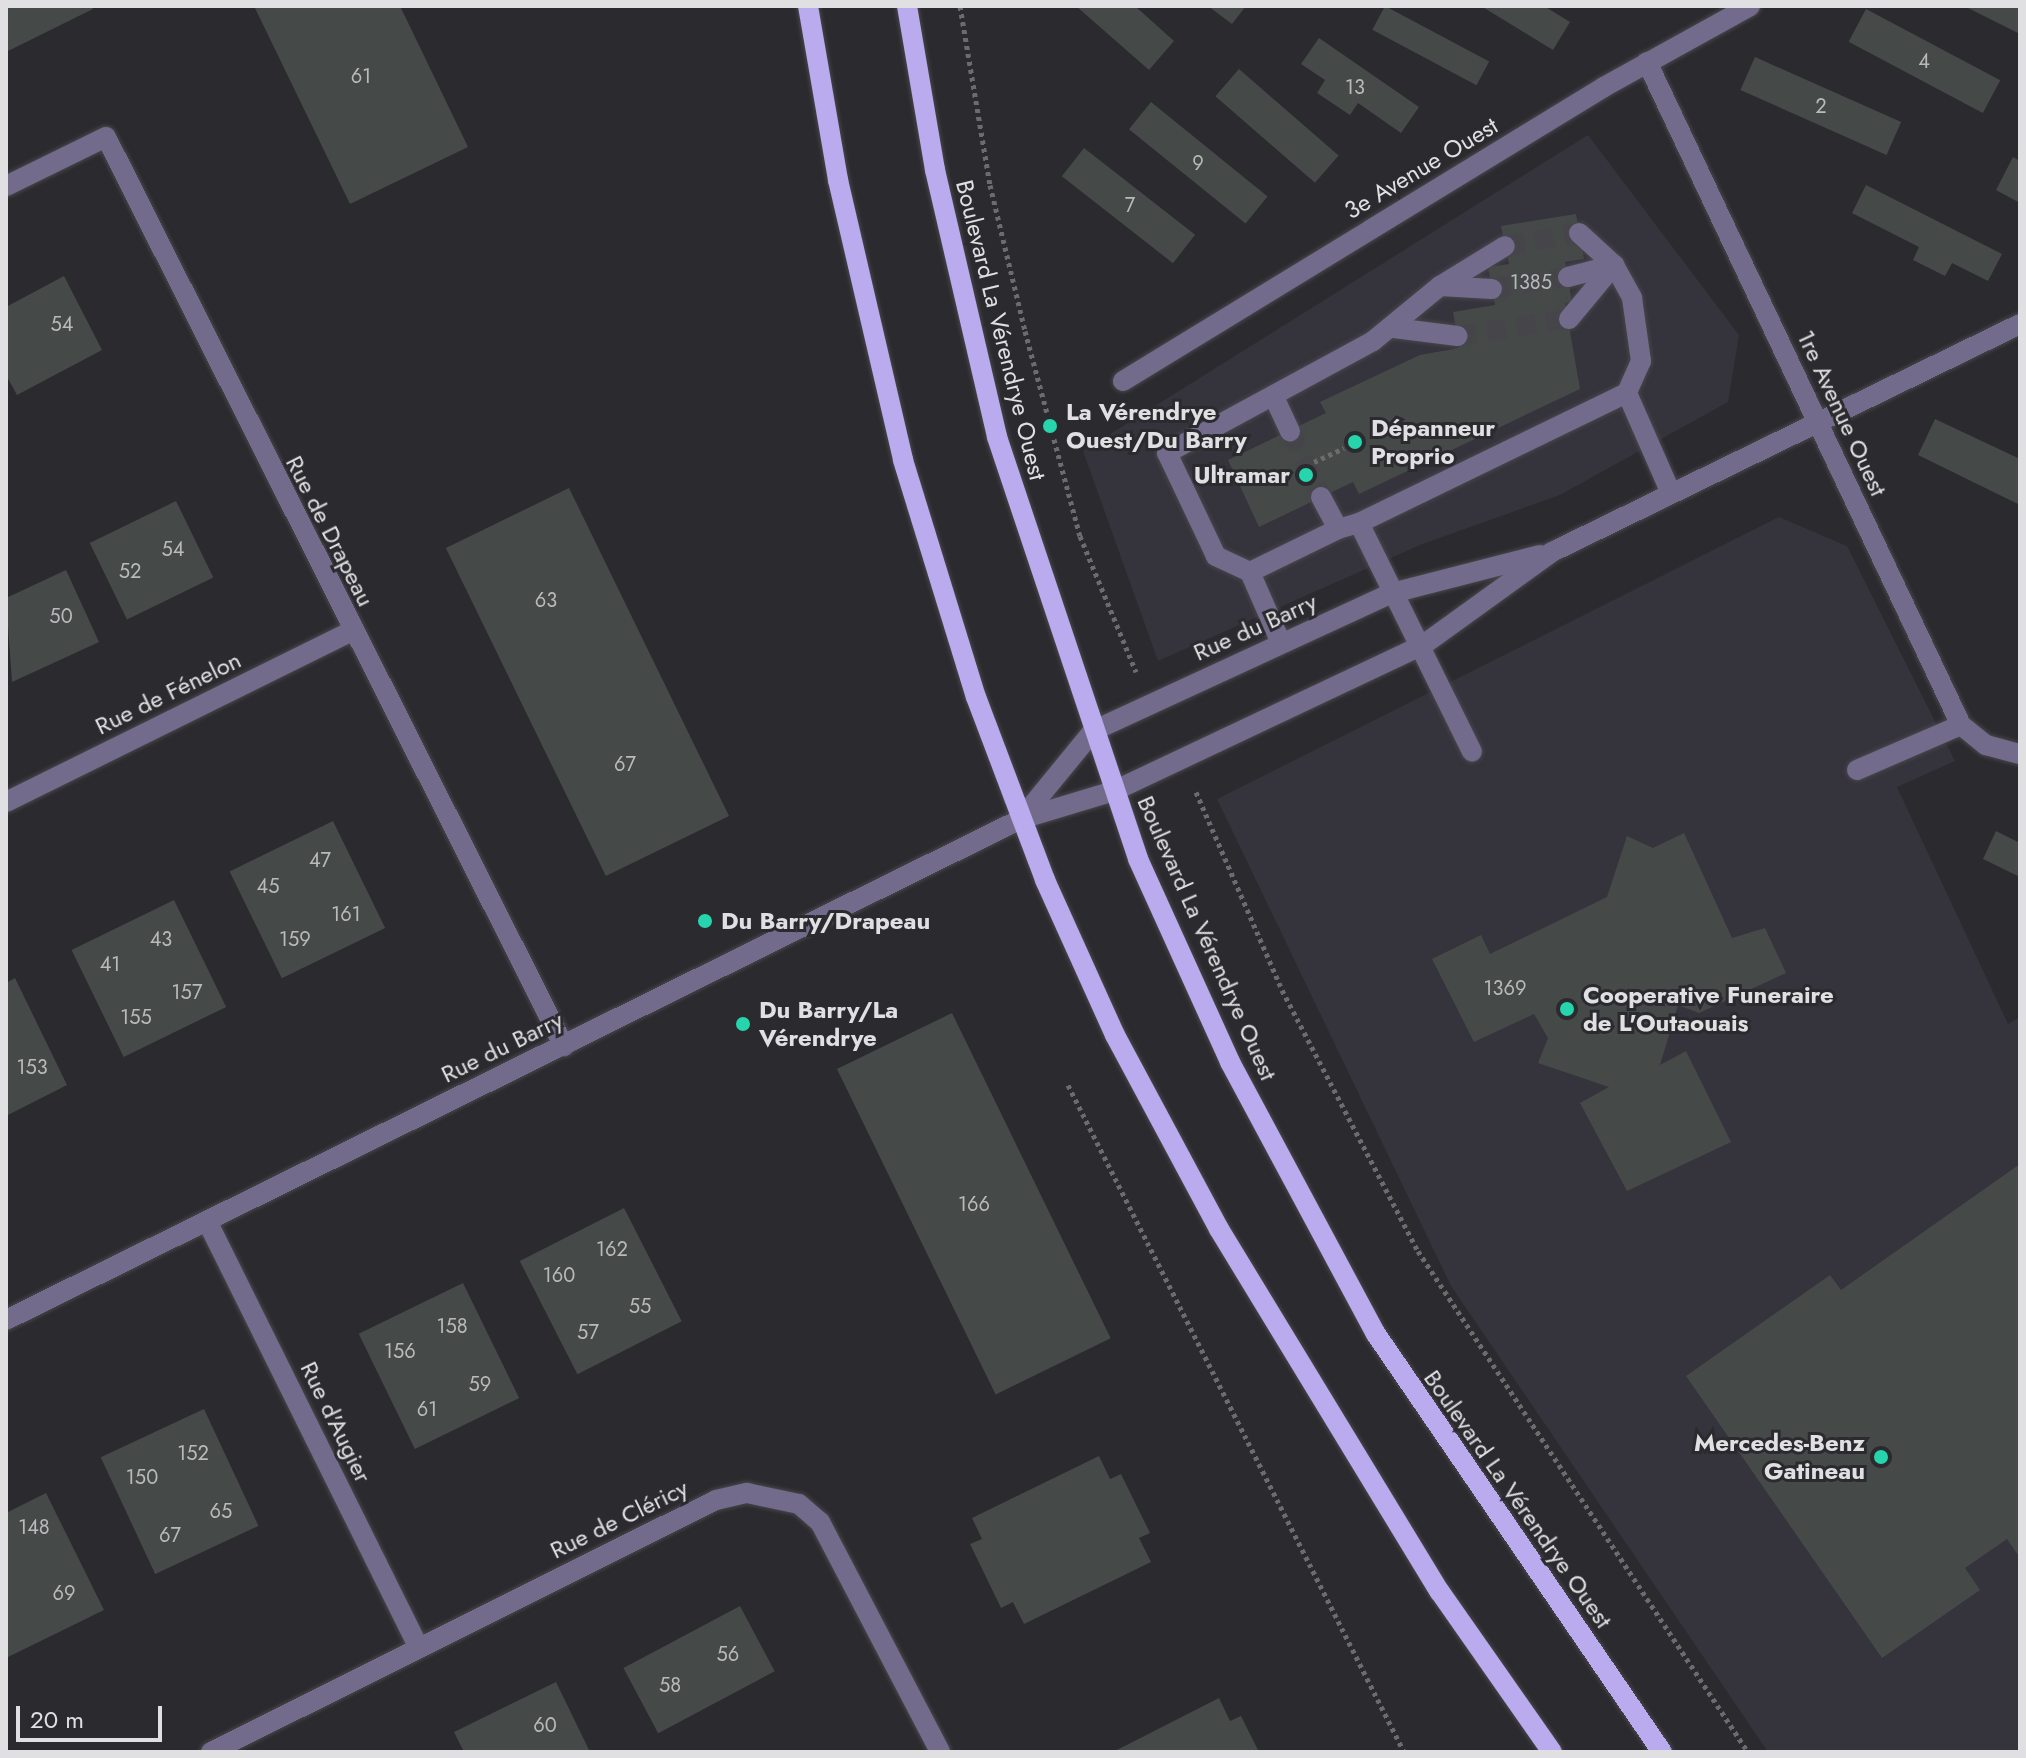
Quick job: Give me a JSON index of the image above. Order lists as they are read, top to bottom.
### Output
{
  "streets": {
    "main road": ["Boulevard La Vérendrye Ouest"],
    "street": [
      "3e Avenue Ouest",
      "1re Avenue Ouest",
      "Rue de Drapeau",
      "Rue du Barry",
      "Rue de Fénelon",
      "Rue d'Augier",
      "Rue de Cléricy"
    ]
  },
  "crossings": [
    ["3e Avenue Ouest", "1re Avenue Ouest"],
    ["Boulevard La Vérendrye Ouest", "Rue du Barry"],
    ["1re Avenue Ouest", "Rue du Barry"],
    ["Rue de Drapeau", "Rue du Barry"],
    ["Rue de Drapeau", "Rue de Fénelon"],
    ["Rue du Barry", "Rue d'Augier"],
    ["Rue d'Augier", "Rue de Cléricy"]
  ],
  "places": [
    "La Vérendrye Ouest/Du Barry",
    "Dépanneur Proprio",
    "Ultramar",
    "Du Barry/Drapeau",
    "Cooperative Funeraire de L'Outaouais",
    "Du Barry/La Vérendrye",
    "Mercedes-Benz Gatineau"
  ],
  "house_numbers": [
    "4",
    "61",
    "13",
    "2",
    "9",
    "7",
    "1385",
    "54",
    "54",
    "52",
    "63",
    "50",
    "67",
    "47",
    "45",
    "161",
    "43",
    "159",
    "41",
    "1369",
    "157",
    "155",
    "153",
    "166",
    "162",
    "160",
    "55",
    "158",
    "57",
    "156",
    "59",
    "61",
    "152",
    "150",
    "65",
    "148",
    "67",
    "69",
    "56",
    "58",
    "60"
  ],
  "scale_bar": "20 m"
}
